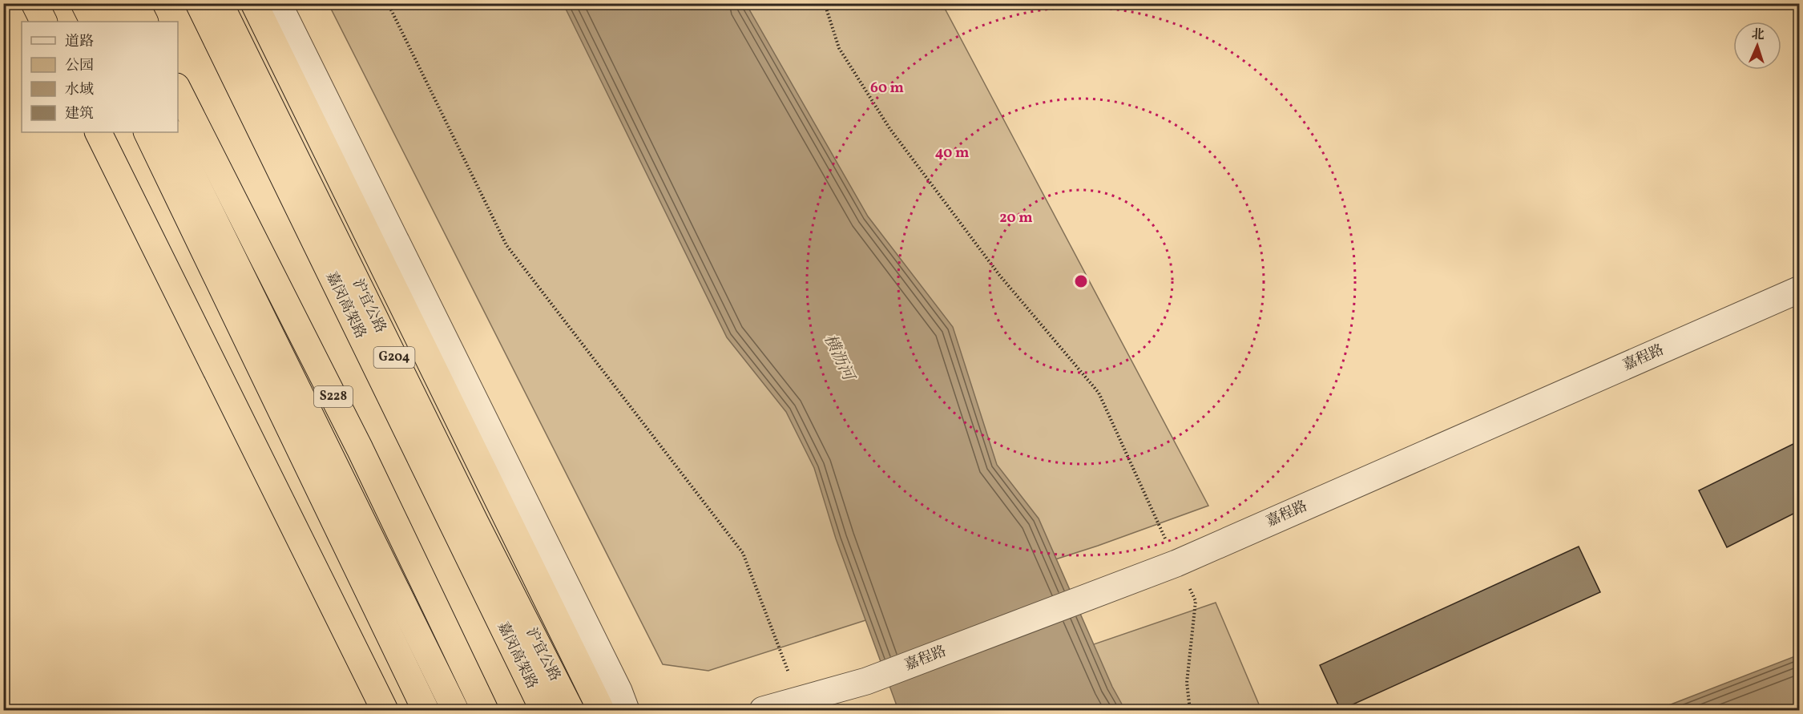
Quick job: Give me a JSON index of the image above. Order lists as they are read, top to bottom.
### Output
{
  "streets": {
    "highway": [
      "嘉闵高架路",
      "沪宜公路",
      "G204",
      "S228"
    ],
    "street": ["嘉程路"]
  },
  "water": ["横沥河"],
  "legend": [
    "道路",
    "公园",
    "水域",
    "建筑"
  ],
  "north": "top",
  "rings": ["60 m", "40 m", "20 m"]
}
